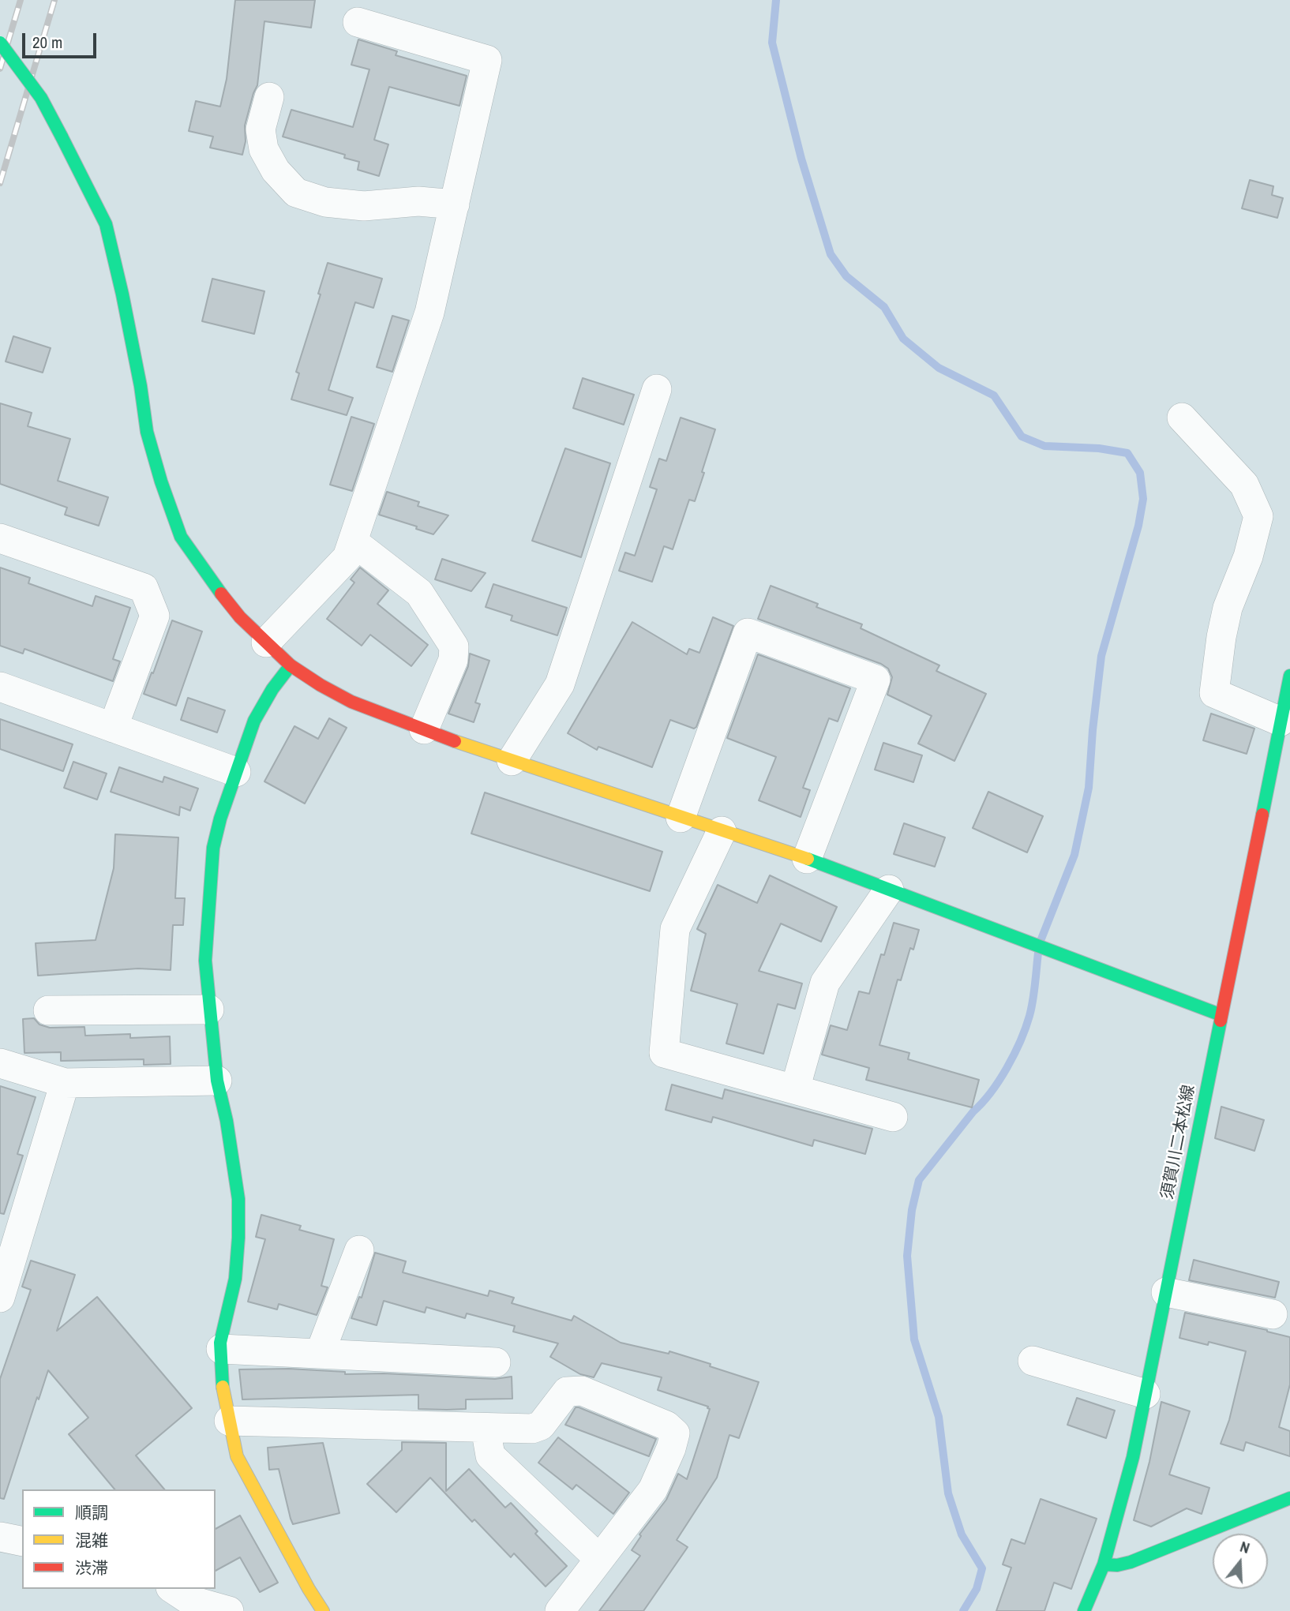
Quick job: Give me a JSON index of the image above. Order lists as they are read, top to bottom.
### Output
{
  "streets": {
    "street": ["須賀川二本松線"]
  },
  "legend": ["順調", "混雑", "渋滞"],
  "scale_bar": "20 m",
  "north": "top"
}
